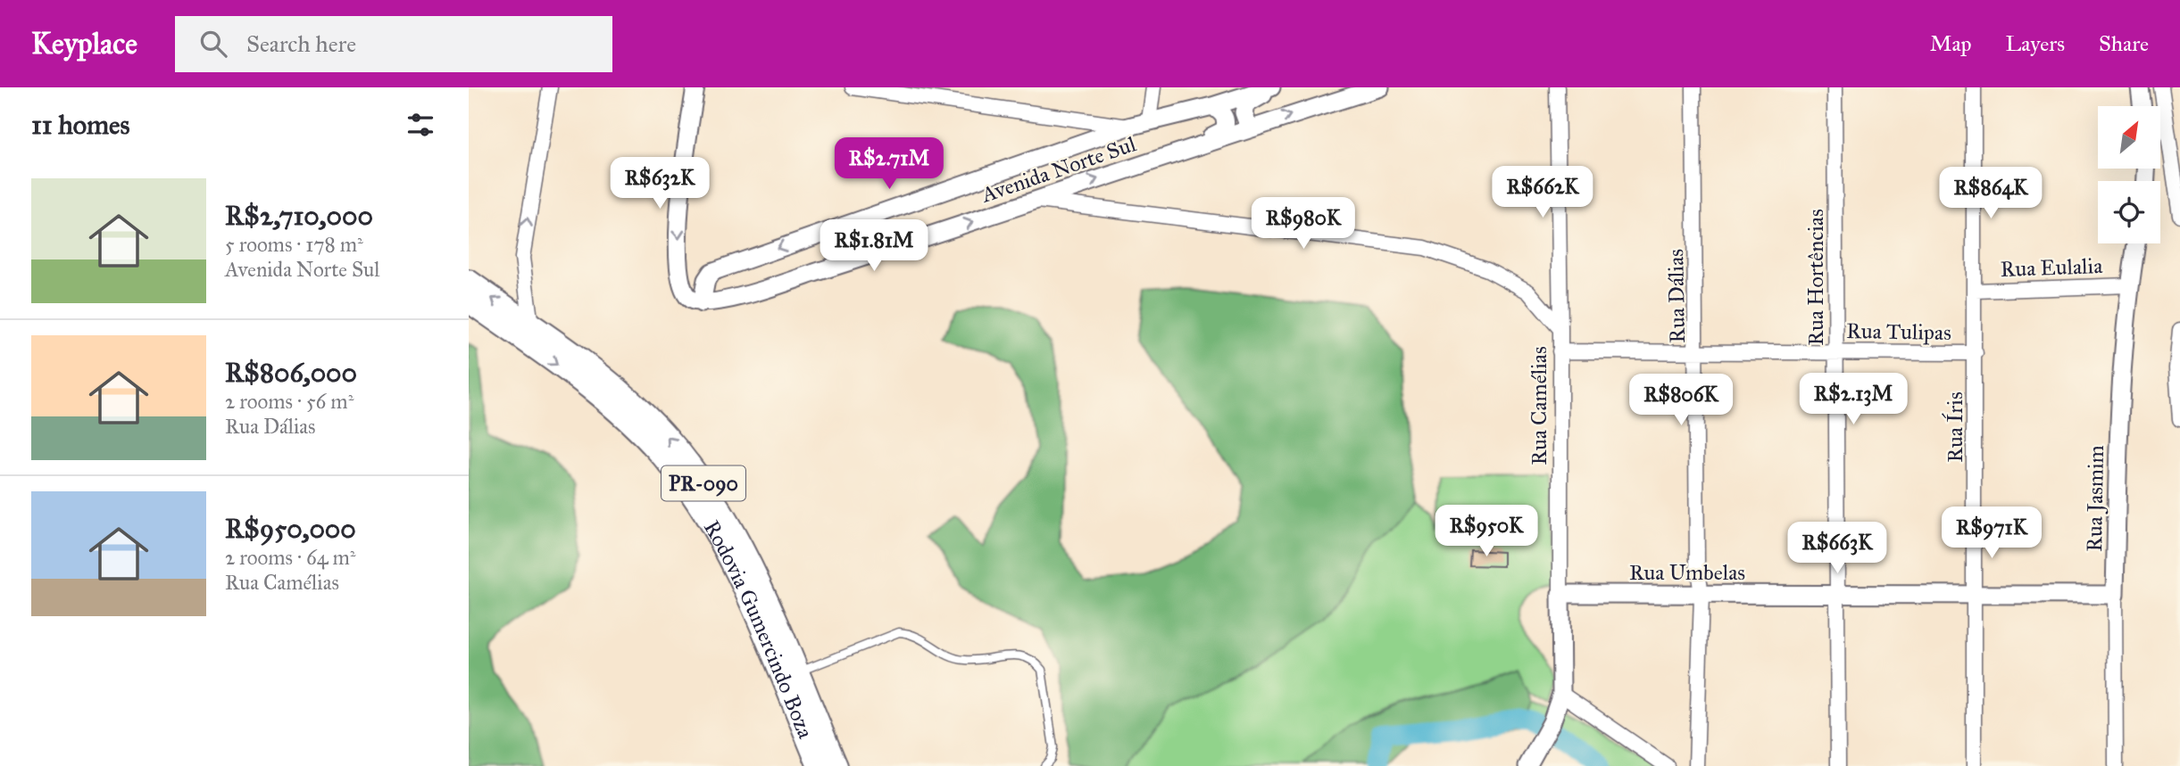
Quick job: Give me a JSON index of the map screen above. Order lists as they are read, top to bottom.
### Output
{
  "streets": {
    "main road": ["PR-090", "Rodovia Gumercindo Boza"],
    "street": [
      "Avenida Norte Sul",
      "Rua Eulalia",
      "Rua Hortências",
      "Rua Dálias",
      "Rua Tulipas",
      "Rua Camélias",
      "Rua Íris",
      "Rua Jasmim",
      "Rua Umbelas"
    ]
  },
  "crossings": [
    ["Rua Eulalia", "Rua Íris"],
    ["Rua Eulalia", "Rua Jasmim"],
    ["Rua Hortências", "Rua Tulipas"],
    ["Rua Hortências", "Rua Umbelas"],
    ["Rua Dálias", "Rua Tulipas"],
    ["Rua Dálias", "Rua Umbelas"],
    ["Rua Tulipas", "Rua Camélias"],
    ["Rua Tulipas", "Rua Íris"],
    ["Rua Camélias", "Rua Umbelas"],
    ["Rua Íris", "Rua Umbelas"],
    ["Rua Jasmim", "Rua Umbelas"]
  ],
  "north": "top right",
  "page": {
    "header": "Keyplace",
    "search": "Search here",
    "nav": ["Map", "Layers", "Share"],
    "heading": "11 homes",
    "price": [
      "R$2.71M",
      "R$632K",
      "R$662K",
      "R$864K",
      "R$980K",
      "R$1.81M",
      "R$2.13M",
      "R$806K",
      "R$950K",
      "R$971K",
      "R$663K"
    ],
    "list": [
      {
        "name": "R$2,710,000",
        "note": "5 rooms · 178 m² · Avenida Norte Sul"
      },
      {
        "name": "R$806,000",
        "note": "2 rooms · 56 m² · Rua Dálias"
      },
      {
        "name": "R$950,000",
        "note": "2 rooms · 64 m² · Rua Camélias"
      }
    ]
  }
}
